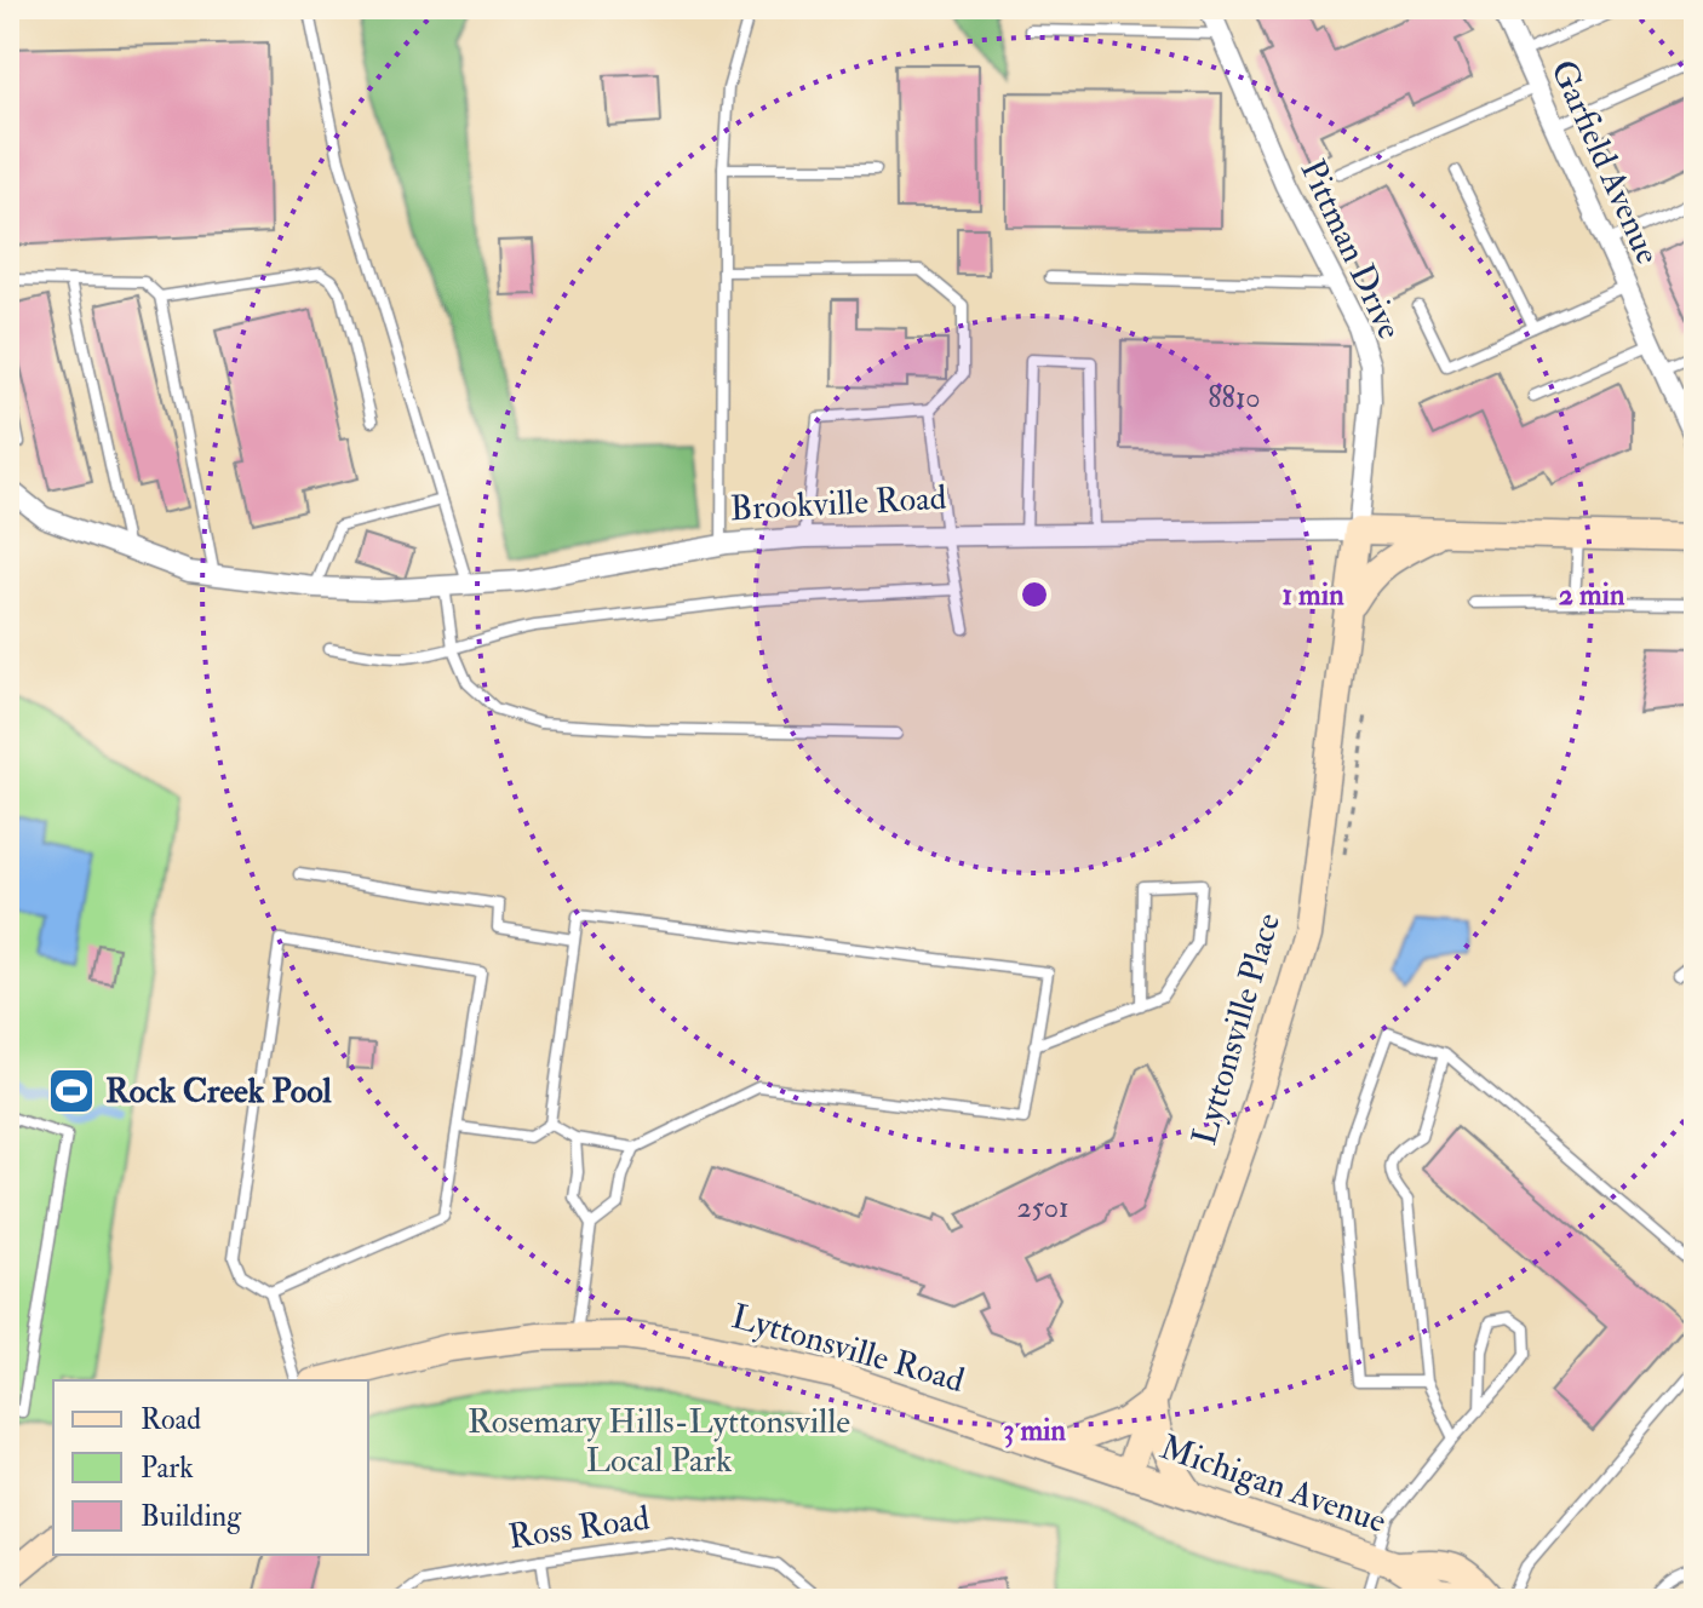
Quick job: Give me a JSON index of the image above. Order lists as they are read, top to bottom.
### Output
{
  "streets": {
    "street": [
      "Garfield Avenue",
      "Pittman Drive",
      "Brookville Road",
      "Lyttonsville Place",
      "Lyttonsville Road",
      "Michigan Avenue"
    ],
    "lane": ["Ross Road"]
  },
  "crossings": [
    ["Pittman Drive", "Brookville Road"],
    ["Pittman Drive", "Lyttonsville Place"],
    ["Brookville Road", "Lyttonsville Place"],
    ["Lyttonsville Place", "Lyttonsville Road"],
    ["Lyttonsville Place", "Michigan Avenue"],
    ["Lyttonsville Road", "Michigan Avenue"]
  ],
  "parks": ["Rosemary Hills-Lyttonsville Local Park"],
  "places": {
    "sports": ["Rock Creek Pool"]
  },
  "house_numbers": ["8810", "2501"],
  "legend": ["Road", "Park", "Building"],
  "rings": ["1 min", "2 min", "3 min"]
}
